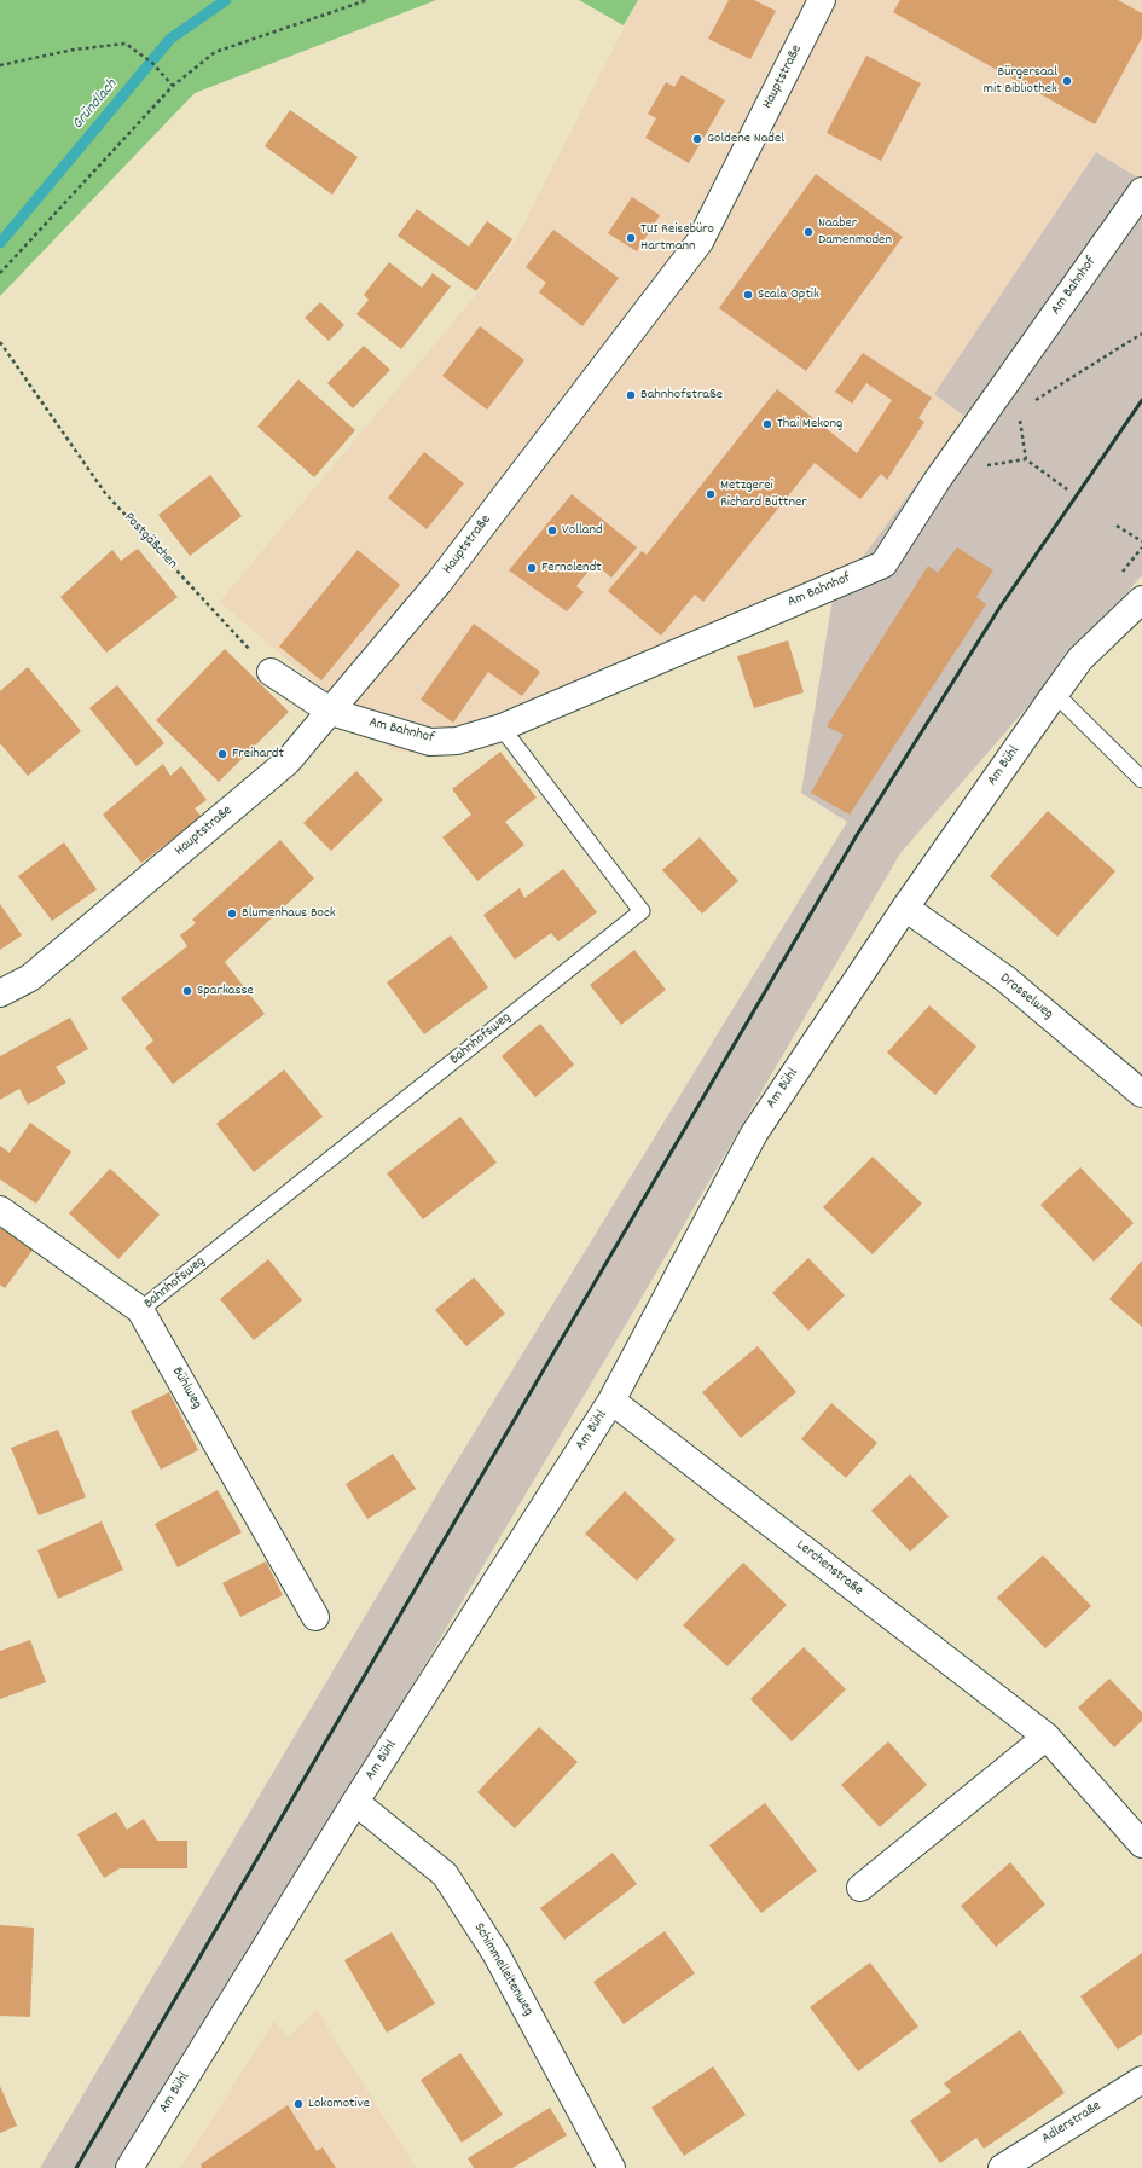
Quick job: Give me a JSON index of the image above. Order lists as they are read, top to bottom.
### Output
{
  "streets": {
    "street": [
      "Hauptstraße",
      "Am Bahnhof",
      "Am Bühl",
      "Drosselweg",
      "Bühlweg",
      "Lerchenstraße",
      "Schimmelleitenweg",
      "Adlerstraße"
    ],
    "lane": ["Bahnhofsweg"],
    "path": ["Postgäßchen"]
  },
  "crossings": [
    ["Hauptstraße", "Am Bahnhof"],
    ["Am Bahnhof", "Bahnhofsweg"],
    ["Am Bühl", "Drosselweg"],
    ["Am Bühl", "Lerchenstraße"],
    ["Am Bühl", "Schimmelleitenweg"],
    ["Bahnhofsweg", "Bühlweg"]
  ],
  "water": ["Gründlach"],
  "places": [
    "Bürgersaal mit Bibliothek",
    "Goldene Nadel",
    "Naaber Damenmoden",
    "TUI Reisebüro Hartmann",
    "Scala Optik",
    "Bahnhofstraße",
    "Thai Mekong",
    "Metzgerei Richard Büttner",
    "Volland",
    "Fernolendt",
    "Freihardt",
    "Blumenhaus Bock",
    "Sparkasse",
    "Lokomotive"
  ]
}
